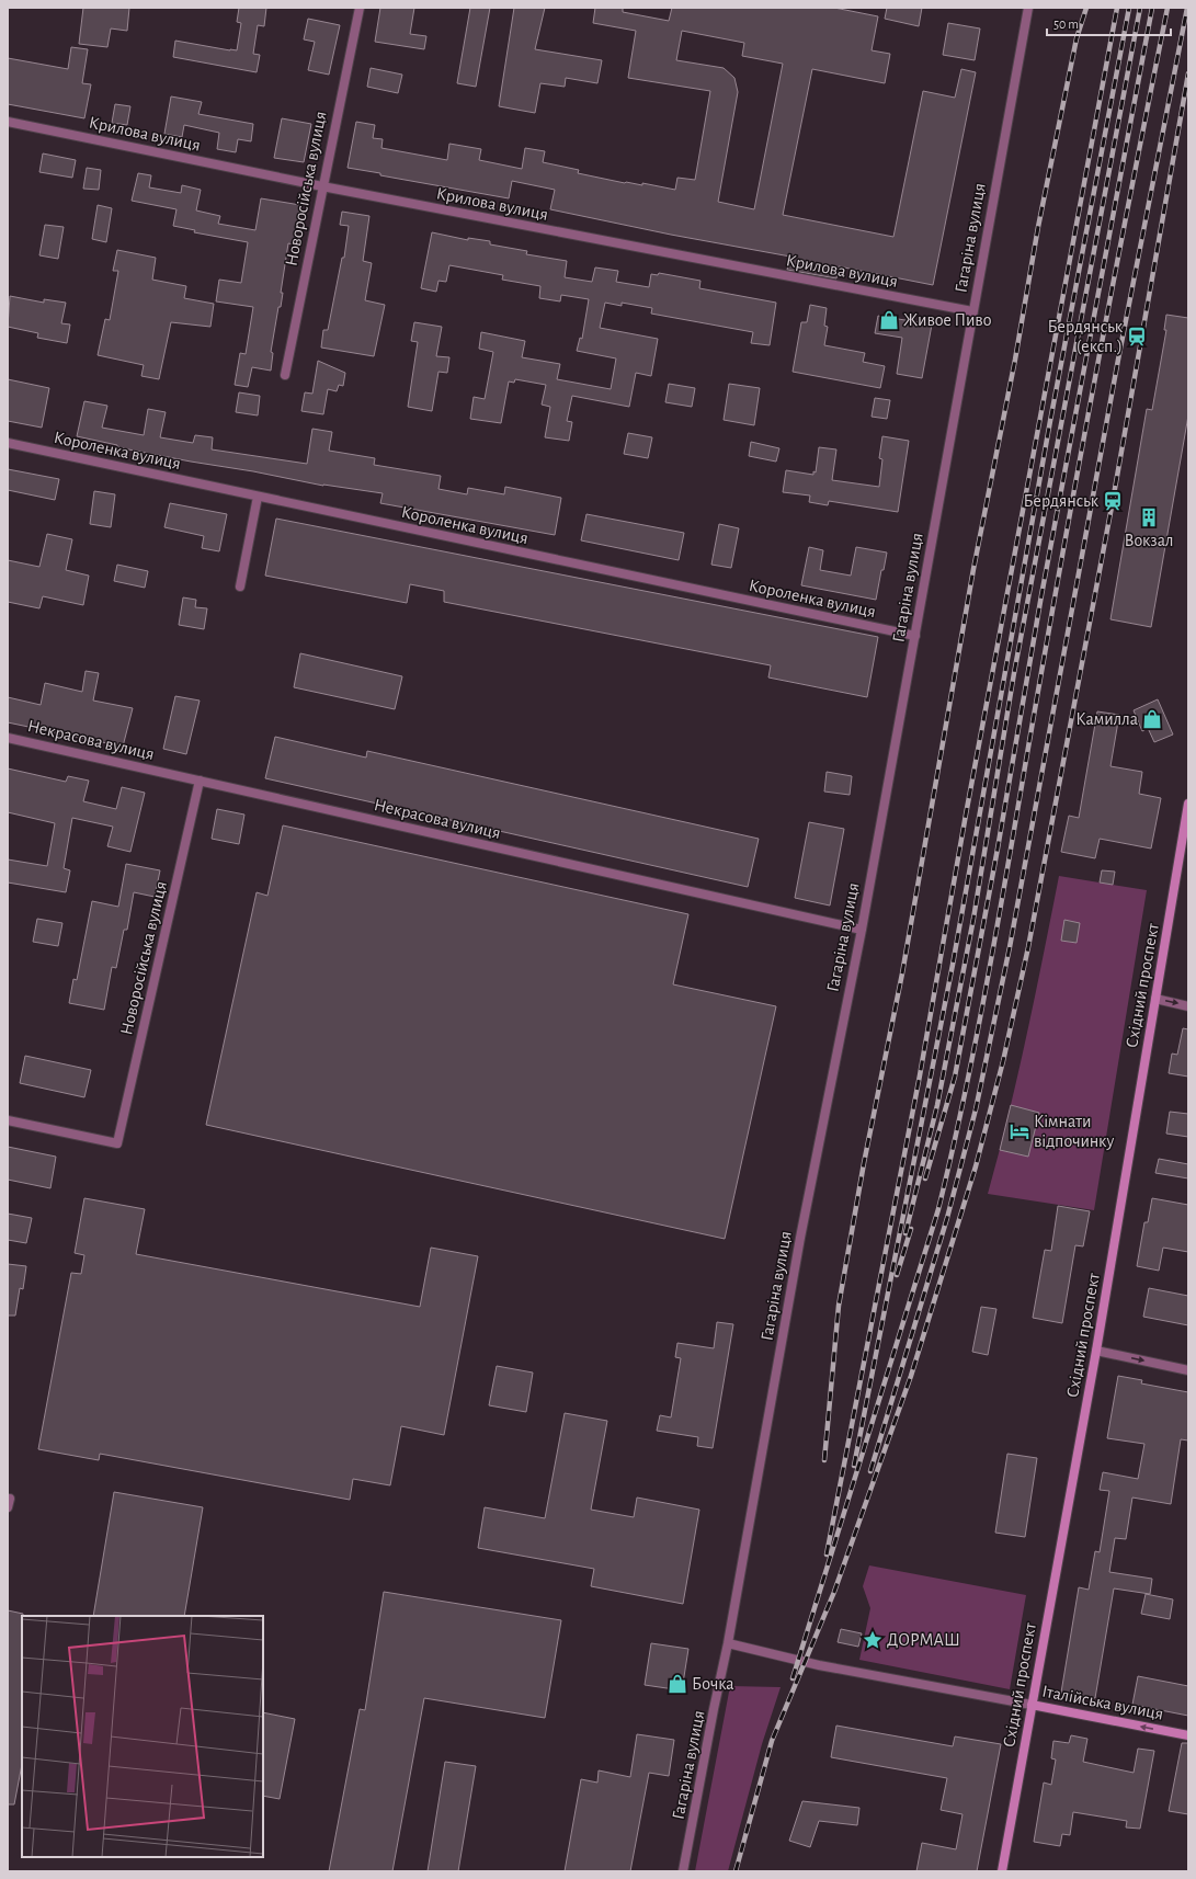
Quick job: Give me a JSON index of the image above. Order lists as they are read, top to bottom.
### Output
{
  "streets": {
    "main road": ["Східний проспект", "Італійська вулиця"],
    "street": [
      "Крилова вулиця",
      "Новоросійська вулиця",
      "Гагаріна вулиця",
      "Короленка вулиця",
      "Некрасова вулиця"
    ]
  },
  "crossings": [
    ["Крилова вулиця", "Новоросійська вулиця"],
    ["Крилова вулиця", "Гагаріна вулиця"],
    ["Новоросійська вулиця", "Некрасова вулиця"],
    ["Гагаріна вулиця", "Короленка вулиця"],
    ["Гагаріна вулиця", "Некрасова вулиця"],
    ["Гагаріна вулиця", "Італійська вулиця"],
    ["Східний проспект", "Італійська вулиця"]
  ],
  "places": {
    "shop": ["Живое Пиво", "Камилла", "Бочка"],
    "station": ["Бердянськ (експ.)", "Бердянськ"],
    "building": ["Вокзал"],
    "hotel": ["Кімнати відпочинку"],
    "place": ["ДОРМАШ"]
  },
  "scale_bar": "50 m"
}
